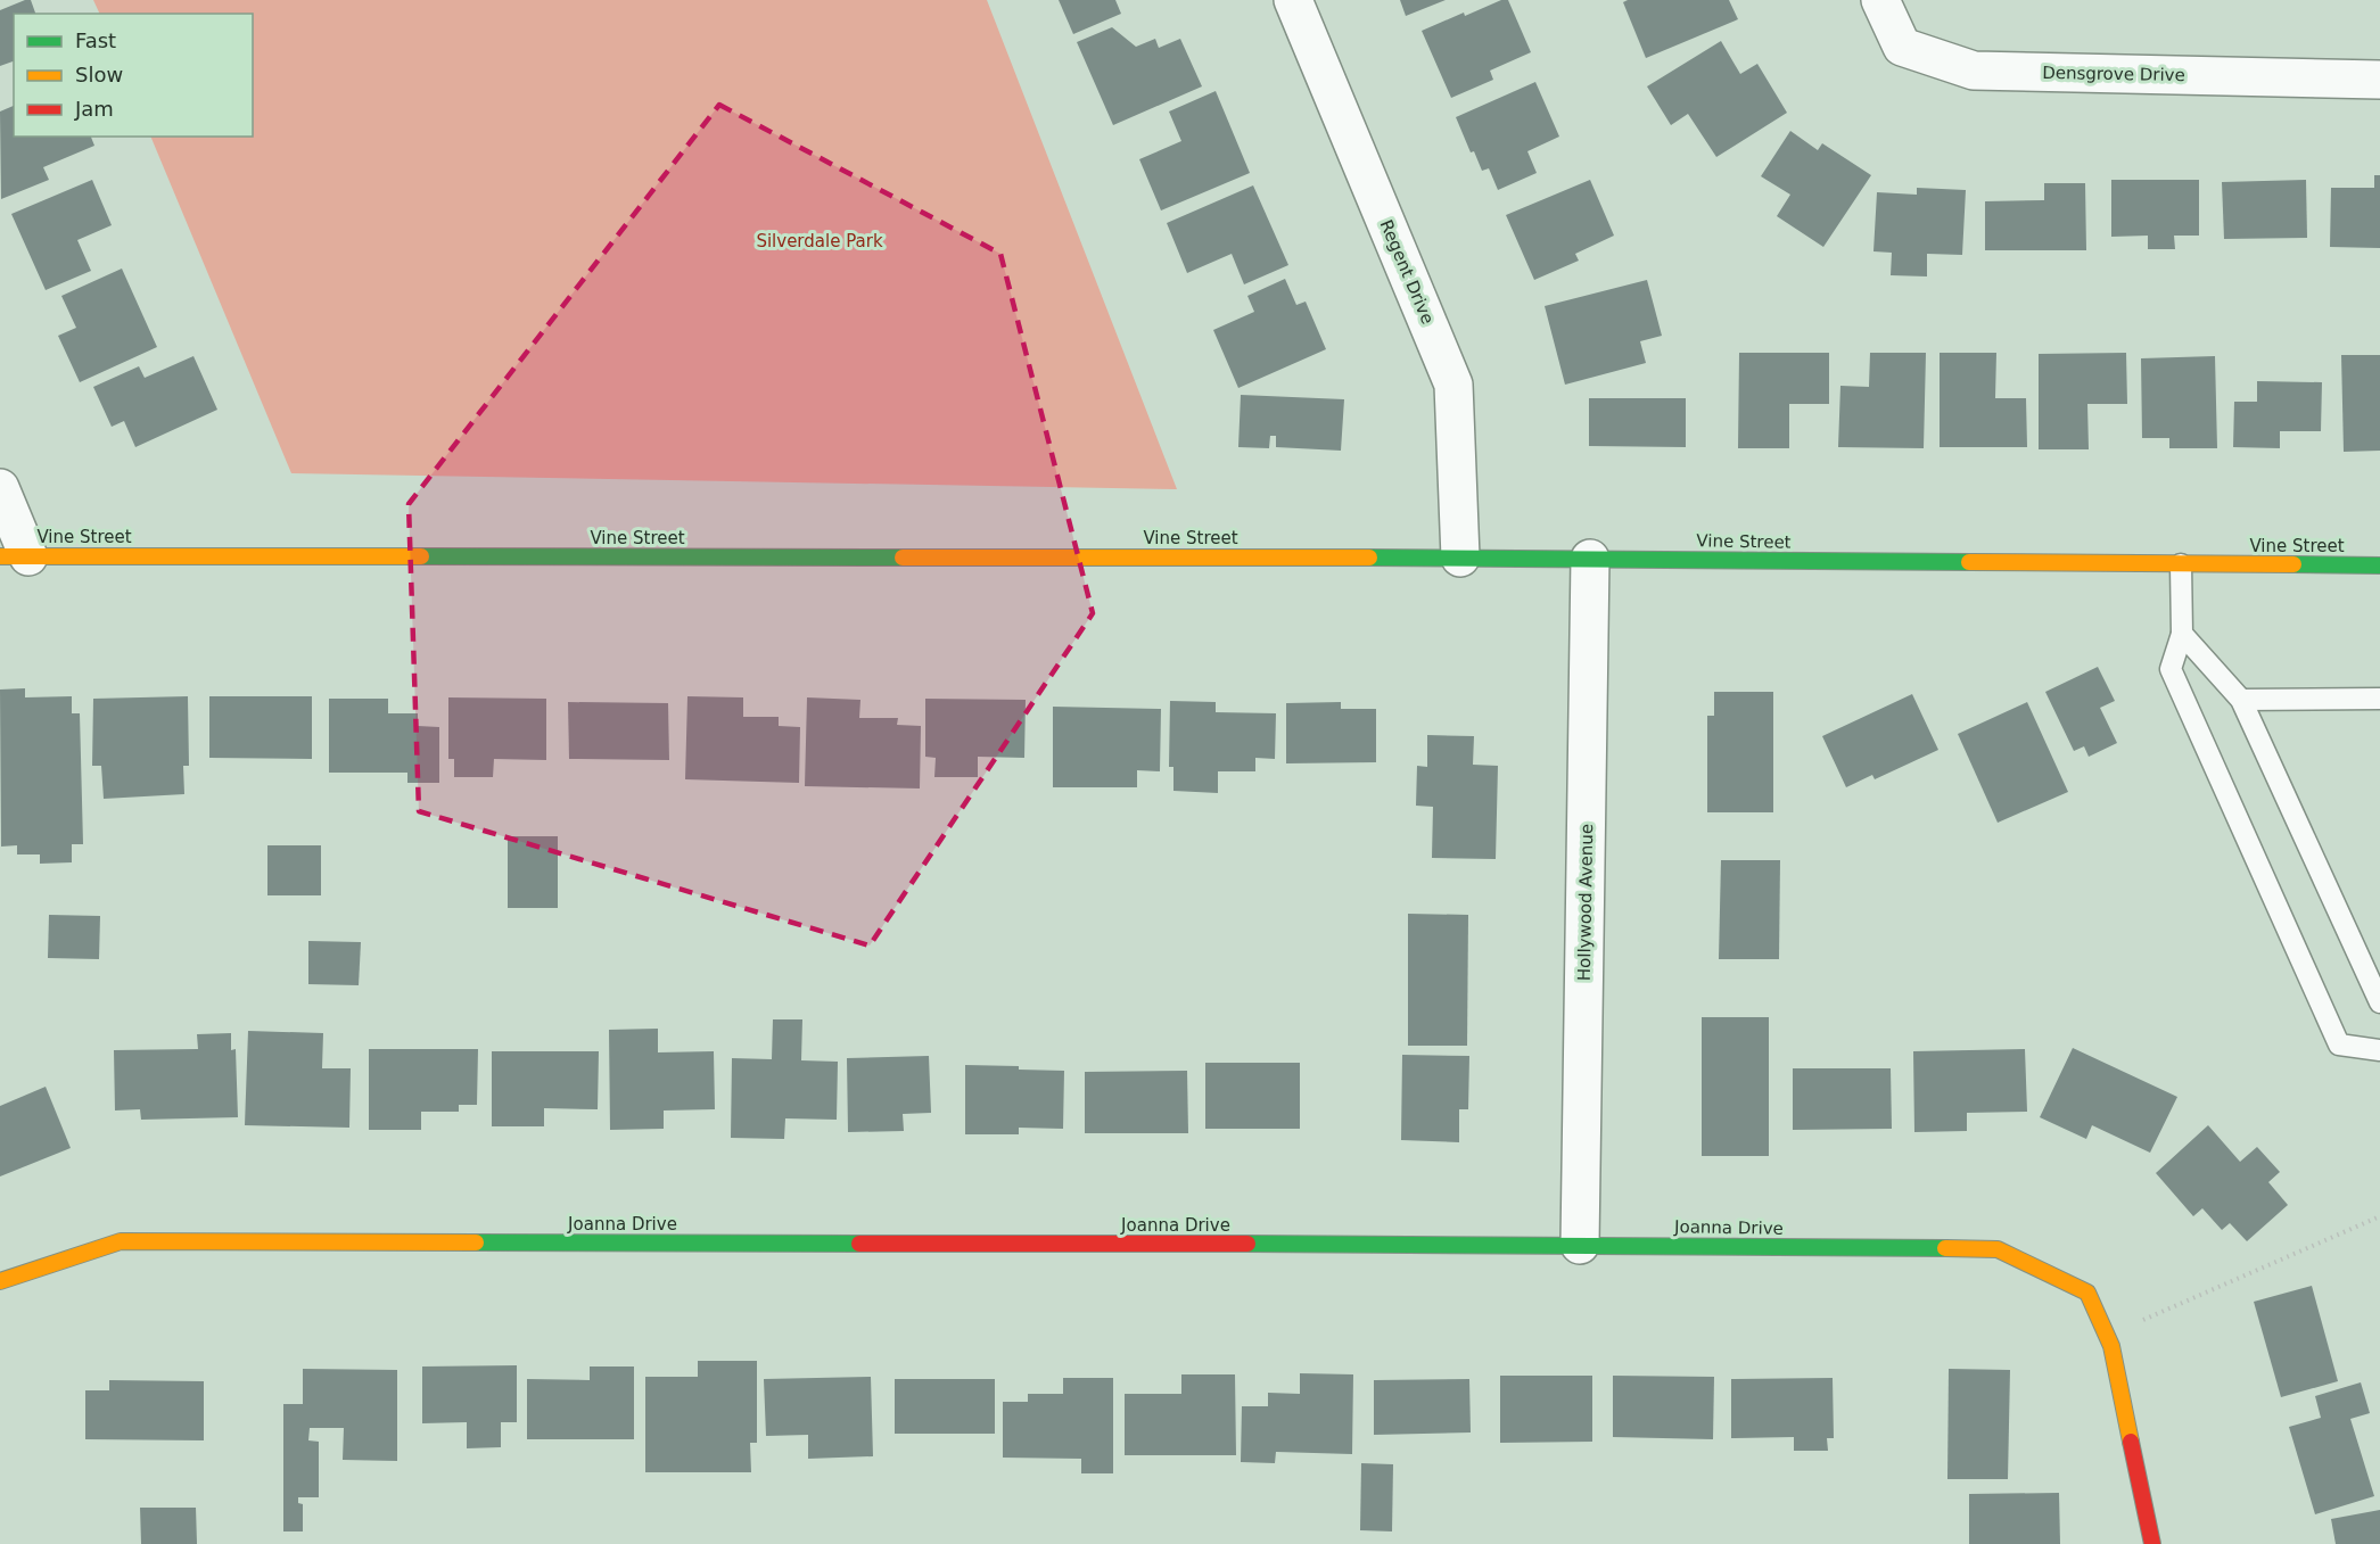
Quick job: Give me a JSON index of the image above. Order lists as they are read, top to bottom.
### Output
{
  "streets": {
    "street": [
      "Densgrove Drive",
      "Regent Drive",
      "Vine Street",
      "Hollywood Avenue",
      "Joanna Drive"
    ]
  },
  "crossings": [
    ["Regent Drive", "Vine Street"],
    ["Vine Street", "Hollywood Avenue"],
    ["Hollywood Avenue", "Joanna Drive"]
  ],
  "parks": ["Silverdale Park"],
  "legend": ["Fast", "Slow", "Jam"]
}
